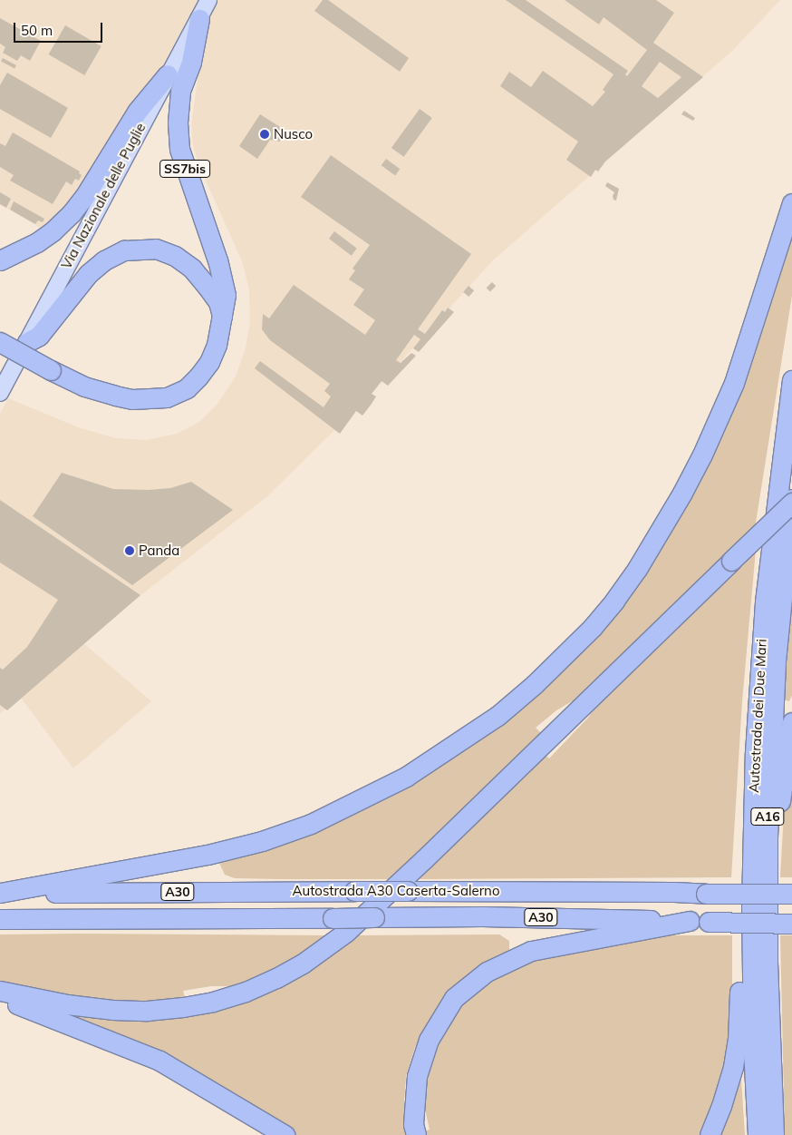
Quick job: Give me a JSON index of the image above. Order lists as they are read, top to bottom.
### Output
{
  "streets": {
    "highway": [
      "SS7bis",
      "Autostrada dei Due Mari",
      "A16",
      "Autostrada A30 Caserta-Salerno",
      "A30"
    ],
    "main road": ["Via Nazionale delle Puglie"]
  },
  "crossings": [
    ["SS7bis", "Via Nazionale delle Puglie"]
  ],
  "places": ["Nusco", "Panda"],
  "scale_bar": "50 m"
}
